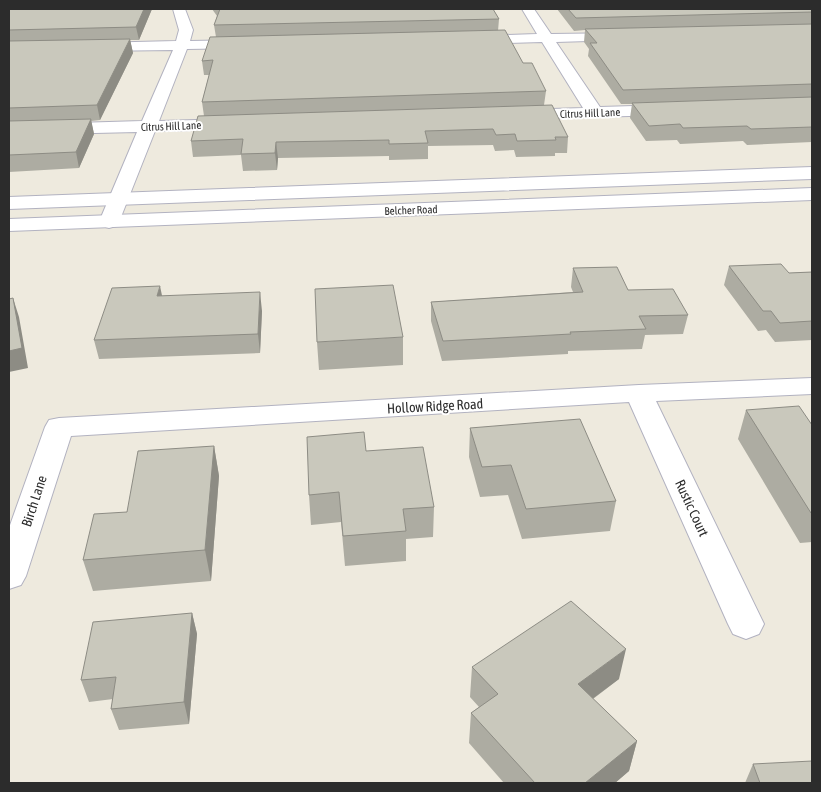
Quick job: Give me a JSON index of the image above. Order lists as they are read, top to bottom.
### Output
{
  "streets": {
    "street": [
      "Citrus Hill Lane",
      "Belcher Road",
      "Hollow Ridge Road",
      "Birch Lane",
      "Rustic Court"
    ]
  },
  "crossings": [
    ["Hollow Ridge Road", "Birch Lane"],
    ["Hollow Ridge Road", "Rustic Court"]
  ]
}
